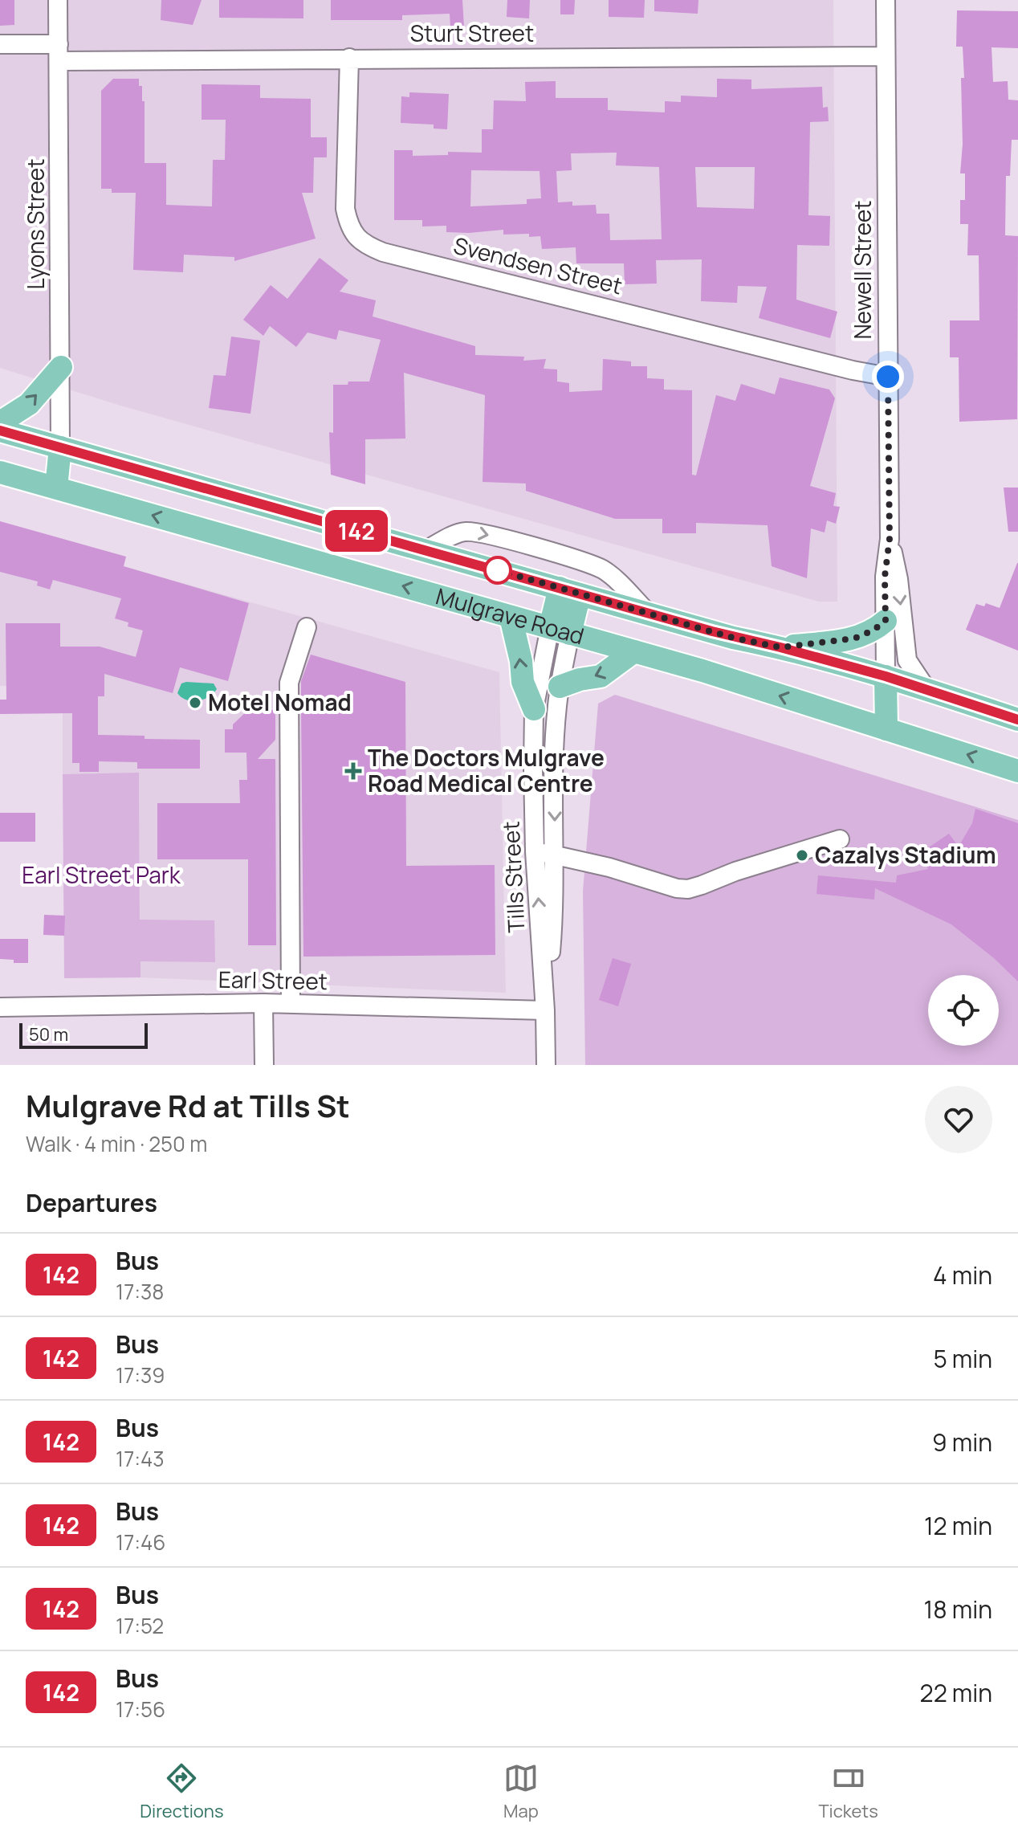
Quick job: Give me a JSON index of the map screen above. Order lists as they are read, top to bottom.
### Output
{
  "streets": {
    "main road": ["Mulgrave Road"],
    "street": [
      "Sturt Street",
      "Lyons Street",
      "Svendsen Street",
      "Newell Street",
      "Tills Street",
      "Earl Street"
    ]
  },
  "crossings": [
    ["Sturt Street", "Lyons Street"],
    ["Sturt Street", "Svendsen Street"],
    ["Sturt Street", "Newell Street"],
    ["Lyons Street", "Mulgrave Road"],
    ["Svendsen Street", "Newell Street"],
    ["Newell Street", "Mulgrave Road"],
    ["Mulgrave Road", "Tills Street"],
    ["Tills Street", "Earl Street"]
  ],
  "parks": ["Earl Street Park"],
  "places": {
    "other": ["Motel Nomad", "Cazalys Stadium"],
    "health": ["The Doctors Mulgrave Road Medical Centre"]
  },
  "lines": ["bus line 142"],
  "scale_bar": "50 m",
  "page": {
    "on_map": "142",
    "scale": "50 m",
    "heading": [
      ["Mulgrave Rd at Tills St", "Walk · 4 min · 250 m"],
      "Departures"
    ],
    "list": [
      {
        "mark": "142",
        "name": "Bus",
        "note": "17:38",
        "value": "4 min"
      },
      {
        "mark": "142",
        "name": "Bus",
        "note": "17:39",
        "value": "5 min"
      },
      {
        "mark": "142",
        "name": "Bus",
        "note": "17:43",
        "value": "9 min"
      },
      {
        "mark": "142",
        "name": "Bus",
        "note": "17:46",
        "value": "12 min"
      },
      {
        "mark": "142",
        "name": "Bus",
        "note": "17:52",
        "value": "18 min"
      },
      {
        "mark": "142",
        "name": "Bus",
        "note": "17:56",
        "value": "22 min"
      }
    ],
    "tabs": ["Directions", "Map", "Tickets"]
  }
}
